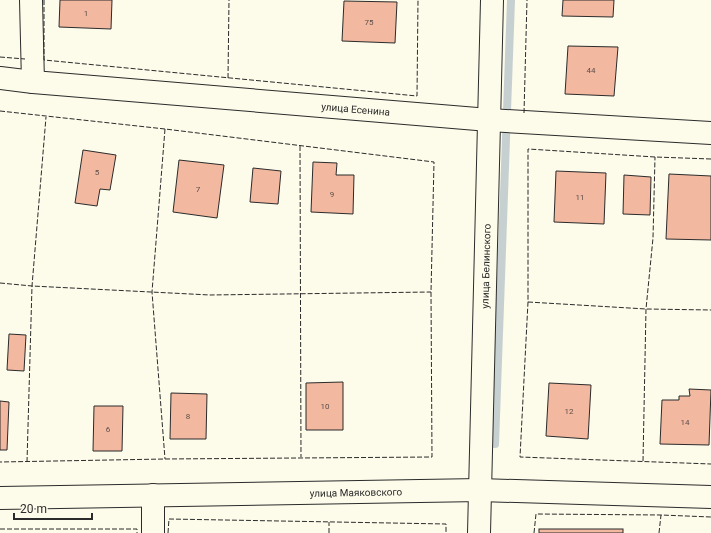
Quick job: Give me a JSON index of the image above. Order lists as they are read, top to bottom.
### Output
{
  "streets": {
    "street": ["улица Есенина", "улица Белинского", "улица Маяковского"]
  },
  "crossings": [
    ["улица Есенина", "улица Белинского"],
    ["улица Белинского", "улица Маяковского"]
  ],
  "house_numbers": [
    "1",
    "75",
    "44",
    "5",
    "7",
    "9",
    "11",
    "10",
    "12",
    "8",
    "14",
    "6"
  ],
  "scale_bar": "20 m"
}
